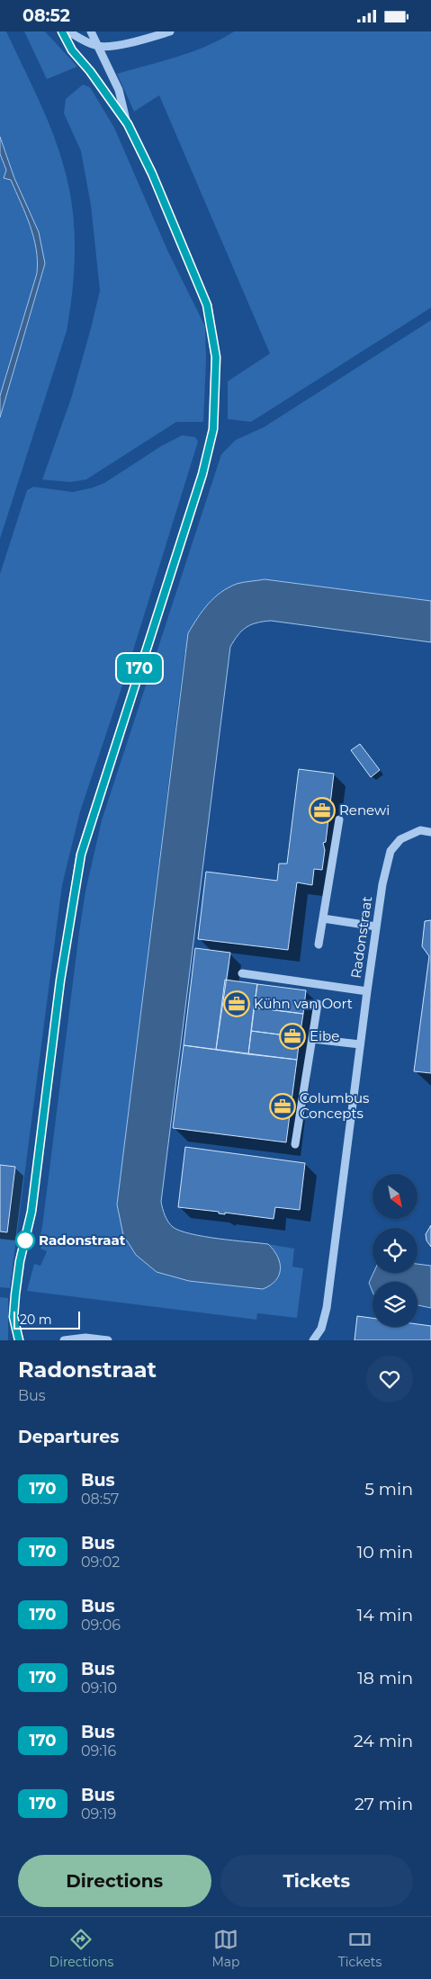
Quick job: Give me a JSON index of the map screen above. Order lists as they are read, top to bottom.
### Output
{
  "streets": {
    "street": ["Radonstraat"]
  },
  "places": {
    "office": [
      "Renewi",
      "Kühn van Oort",
      "Eibe",
      "Columbus Concepts"
    ],
    "other": ["Radonstraat"]
  },
  "lines": ["bus line 170"],
  "scale_bar": "20 m",
  "north": "bottom right",
  "page": {
    "status": "08:52",
    "on_map": "170",
    "scale": "20 m",
    "heading": [
      ["Radonstraat", "Bus"],
      "Departures"
    ],
    "list": [
      {
        "mark": "170",
        "name": "Bus",
        "note": "08:57",
        "value": "5 min"
      },
      {
        "mark": "170",
        "name": "Bus",
        "note": "09:02",
        "value": "10 min"
      },
      {
        "mark": "170",
        "name": "Bus",
        "note": "09:06",
        "value": "14 min"
      },
      {
        "mark": "170",
        "name": "Bus",
        "note": "09:10",
        "value": "18 min"
      },
      {
        "mark": "170",
        "name": "Bus",
        "note": "09:16",
        "value": "24 min"
      },
      {
        "mark": "170",
        "name": "Bus",
        "note": "09:19",
        "value": "27 min"
      }
    ],
    "buttons": ["Directions", "Tickets"],
    "tabs": ["Directions", "Map", "Tickets"]
  }
}
